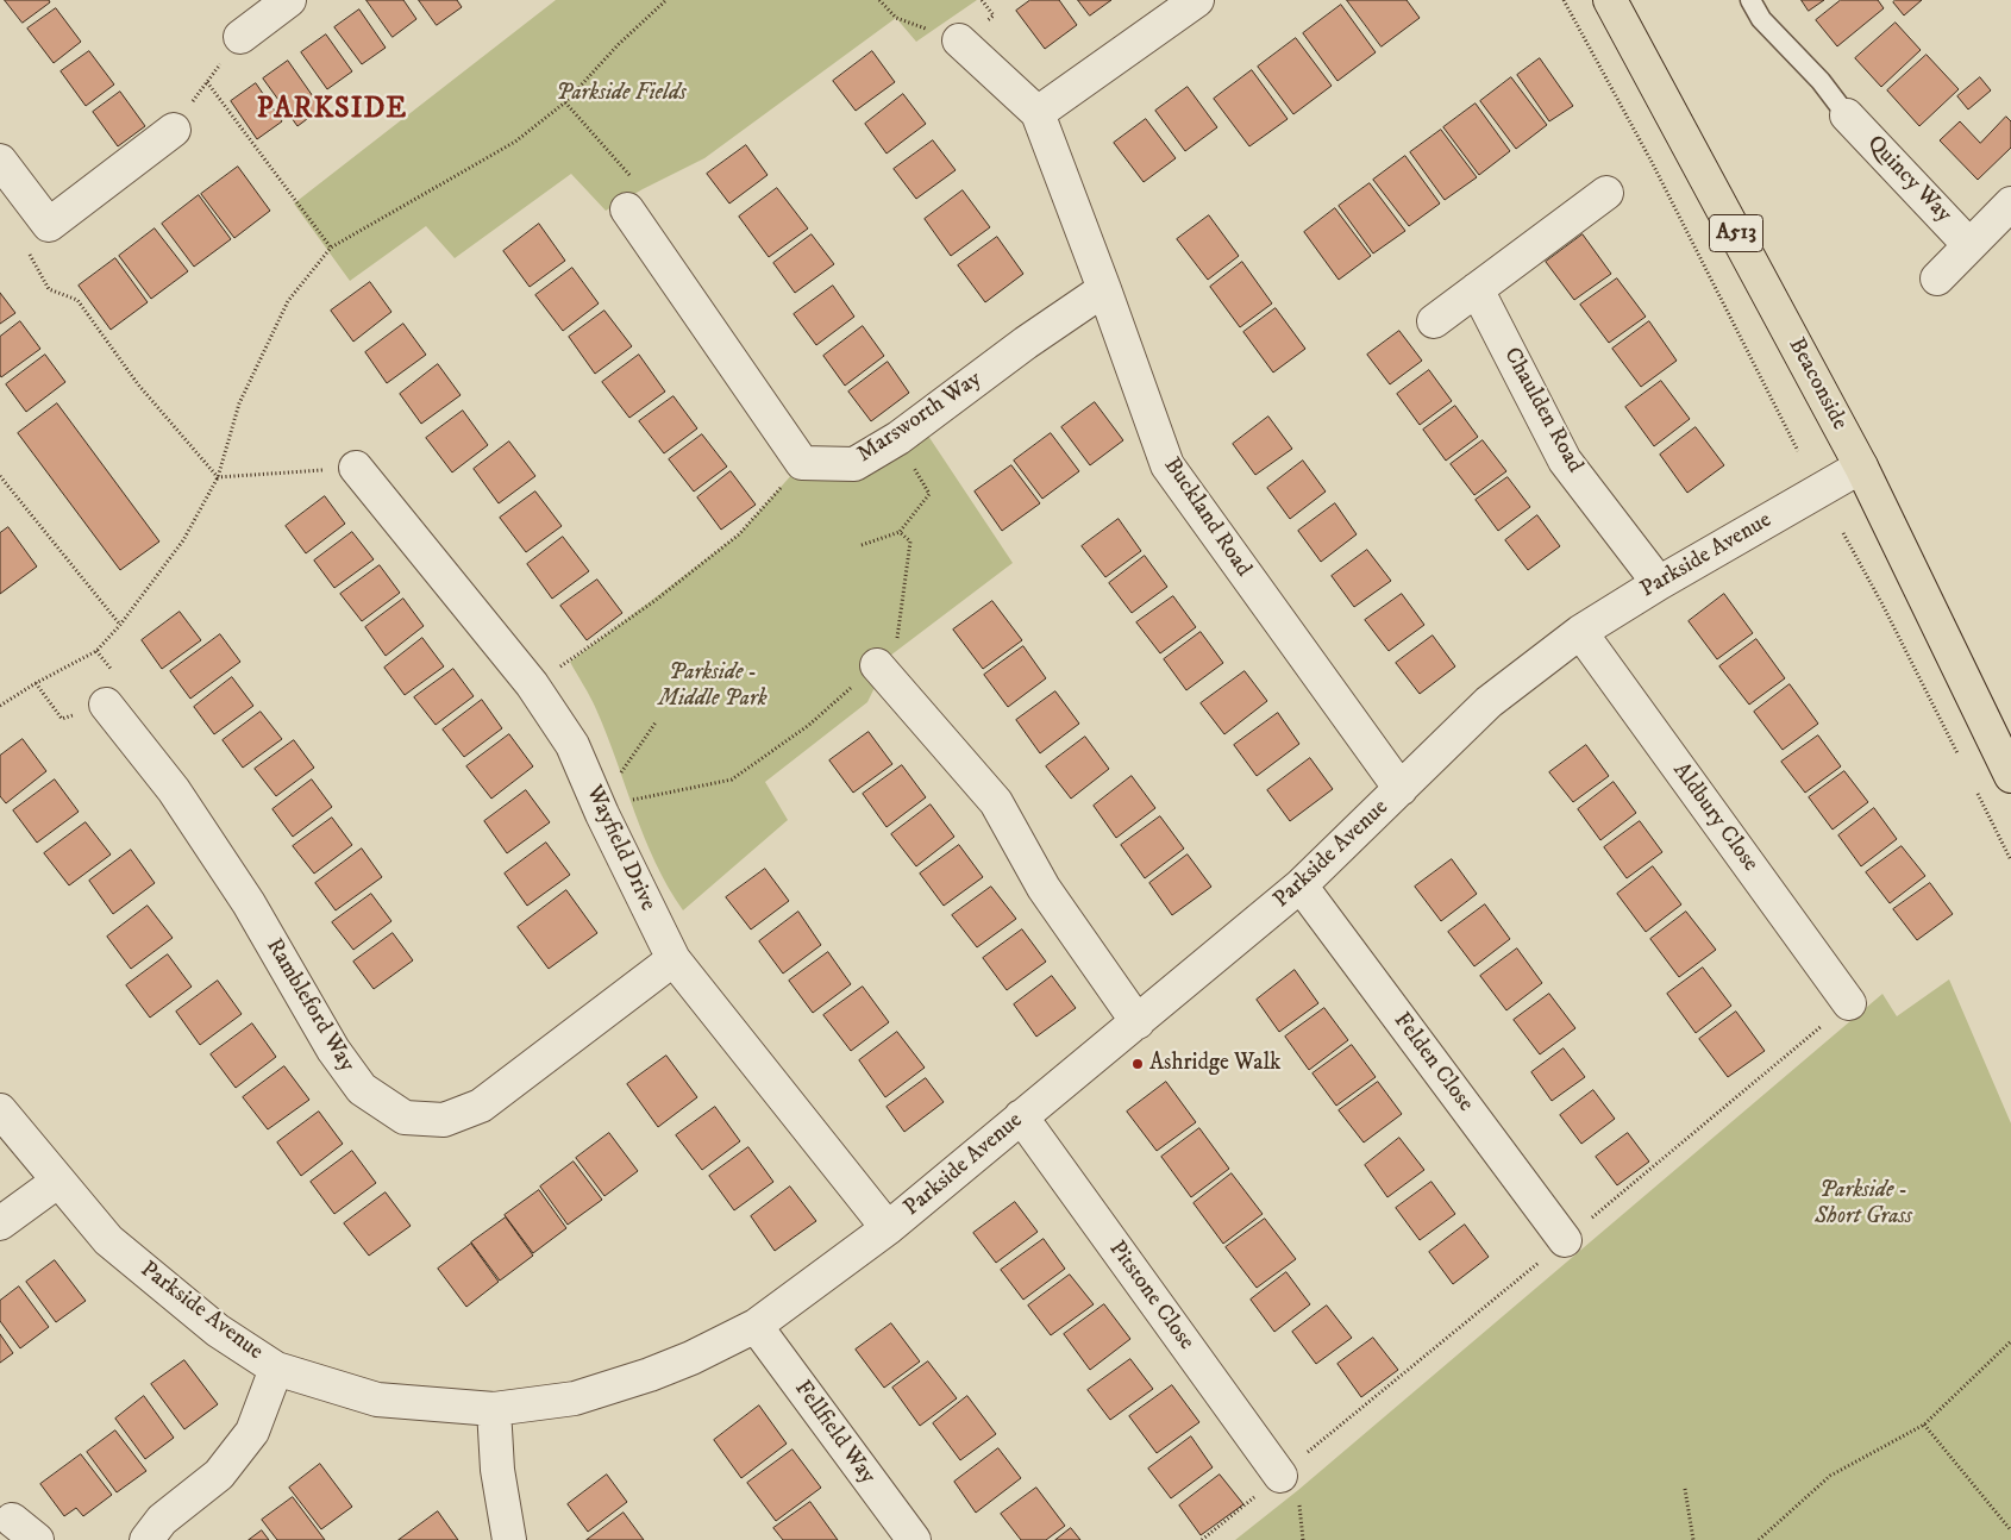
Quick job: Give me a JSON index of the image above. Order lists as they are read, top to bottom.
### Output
{
  "streets": {
    "highway": ["A513", "Beaconside"],
    "street": [
      "Quincy Way",
      "Chaulden Road",
      "Marsworth Way",
      "Buckland Road",
      "Parkside Avenue",
      "Aldbury Close",
      "Wayfield Drive",
      "Rambleford Way",
      "Felden Close",
      "Pitstone Close",
      "Fellfield Way"
    ]
  },
  "crossings": [
    ["Beaconside", "Parkside Avenue"],
    ["Chaulden Road", "Parkside Avenue"],
    ["Marsworth Way", "Buckland Road"],
    ["Buckland Road", "Parkside Avenue"],
    ["Parkside Avenue", "Aldbury Close"],
    ["Parkside Avenue", "Wayfield Drive"],
    ["Parkside Avenue", "Felden Close"],
    ["Parkside Avenue", "Pitstone Close"],
    ["Parkside Avenue", "Fellfield Way"],
    ["Wayfield Drive", "Rambleford Way"]
  ],
  "districts": ["PARKSIDE"],
  "parks": ["Parkside Fields", "Parkside - Middle Park", "Parkside - Short Grass"],
  "places": ["Ashridge Walk"]
}
